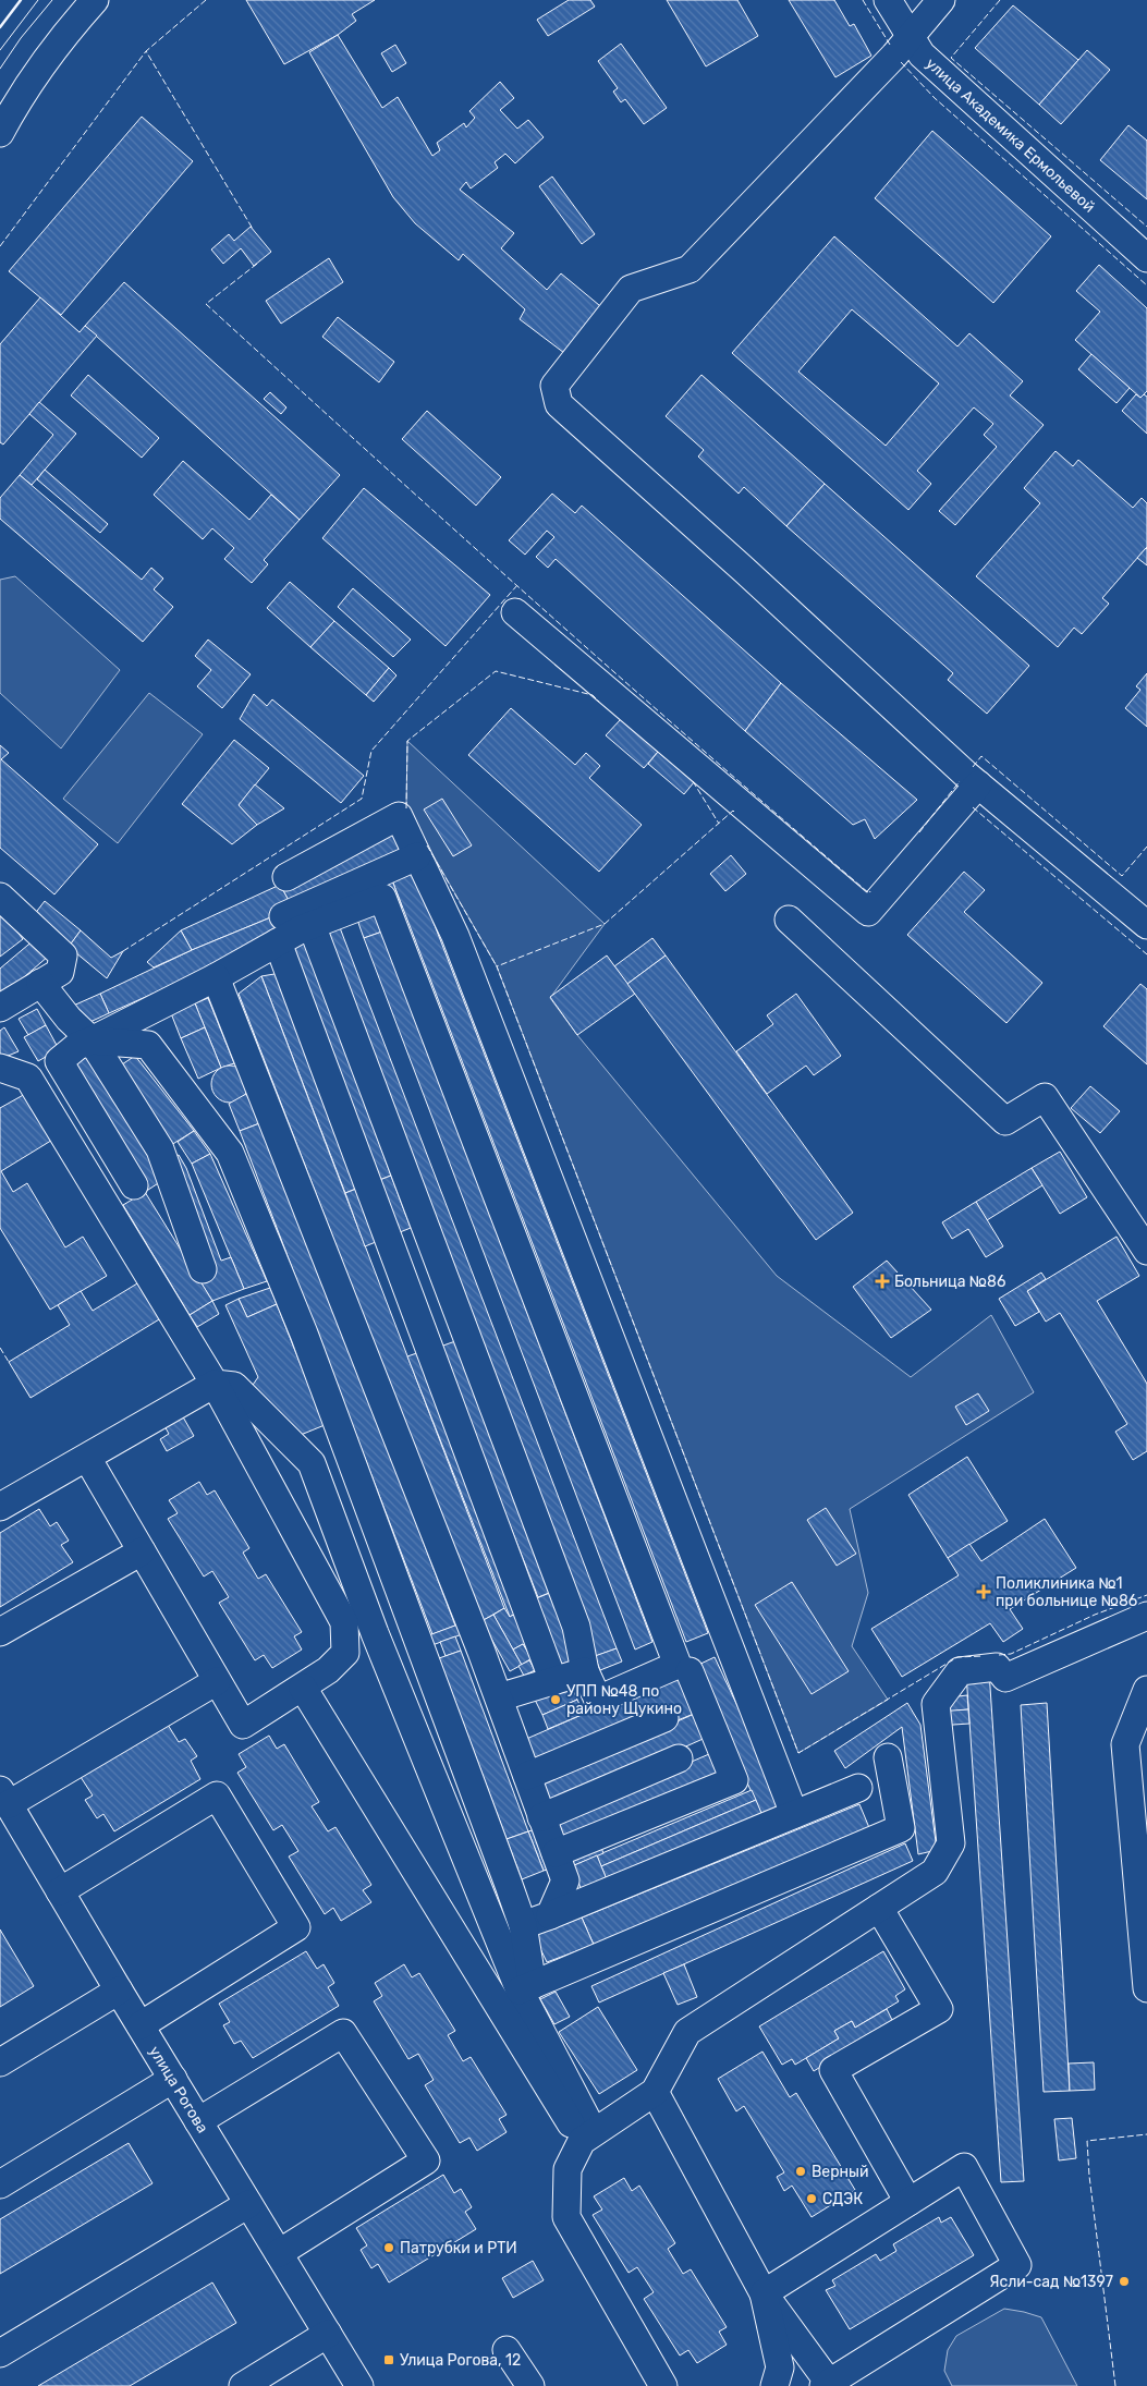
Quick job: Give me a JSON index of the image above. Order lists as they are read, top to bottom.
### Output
{
  "streets": {
    "street": ["улица Академика Ермольевой", "улица Рогова"]
  },
  "places": {
    "health": ["Больница №86", "Поликлиника №1 при больнице №86"],
    "other": [
      "УПП №48 по району Щукино",
      "Верный",
      "СДЭК",
      "Патрубки и РТИ",
      "Ясли-сад №1397"
    ],
    "transit": ["Улица Рогова, 12"]
  }
}
